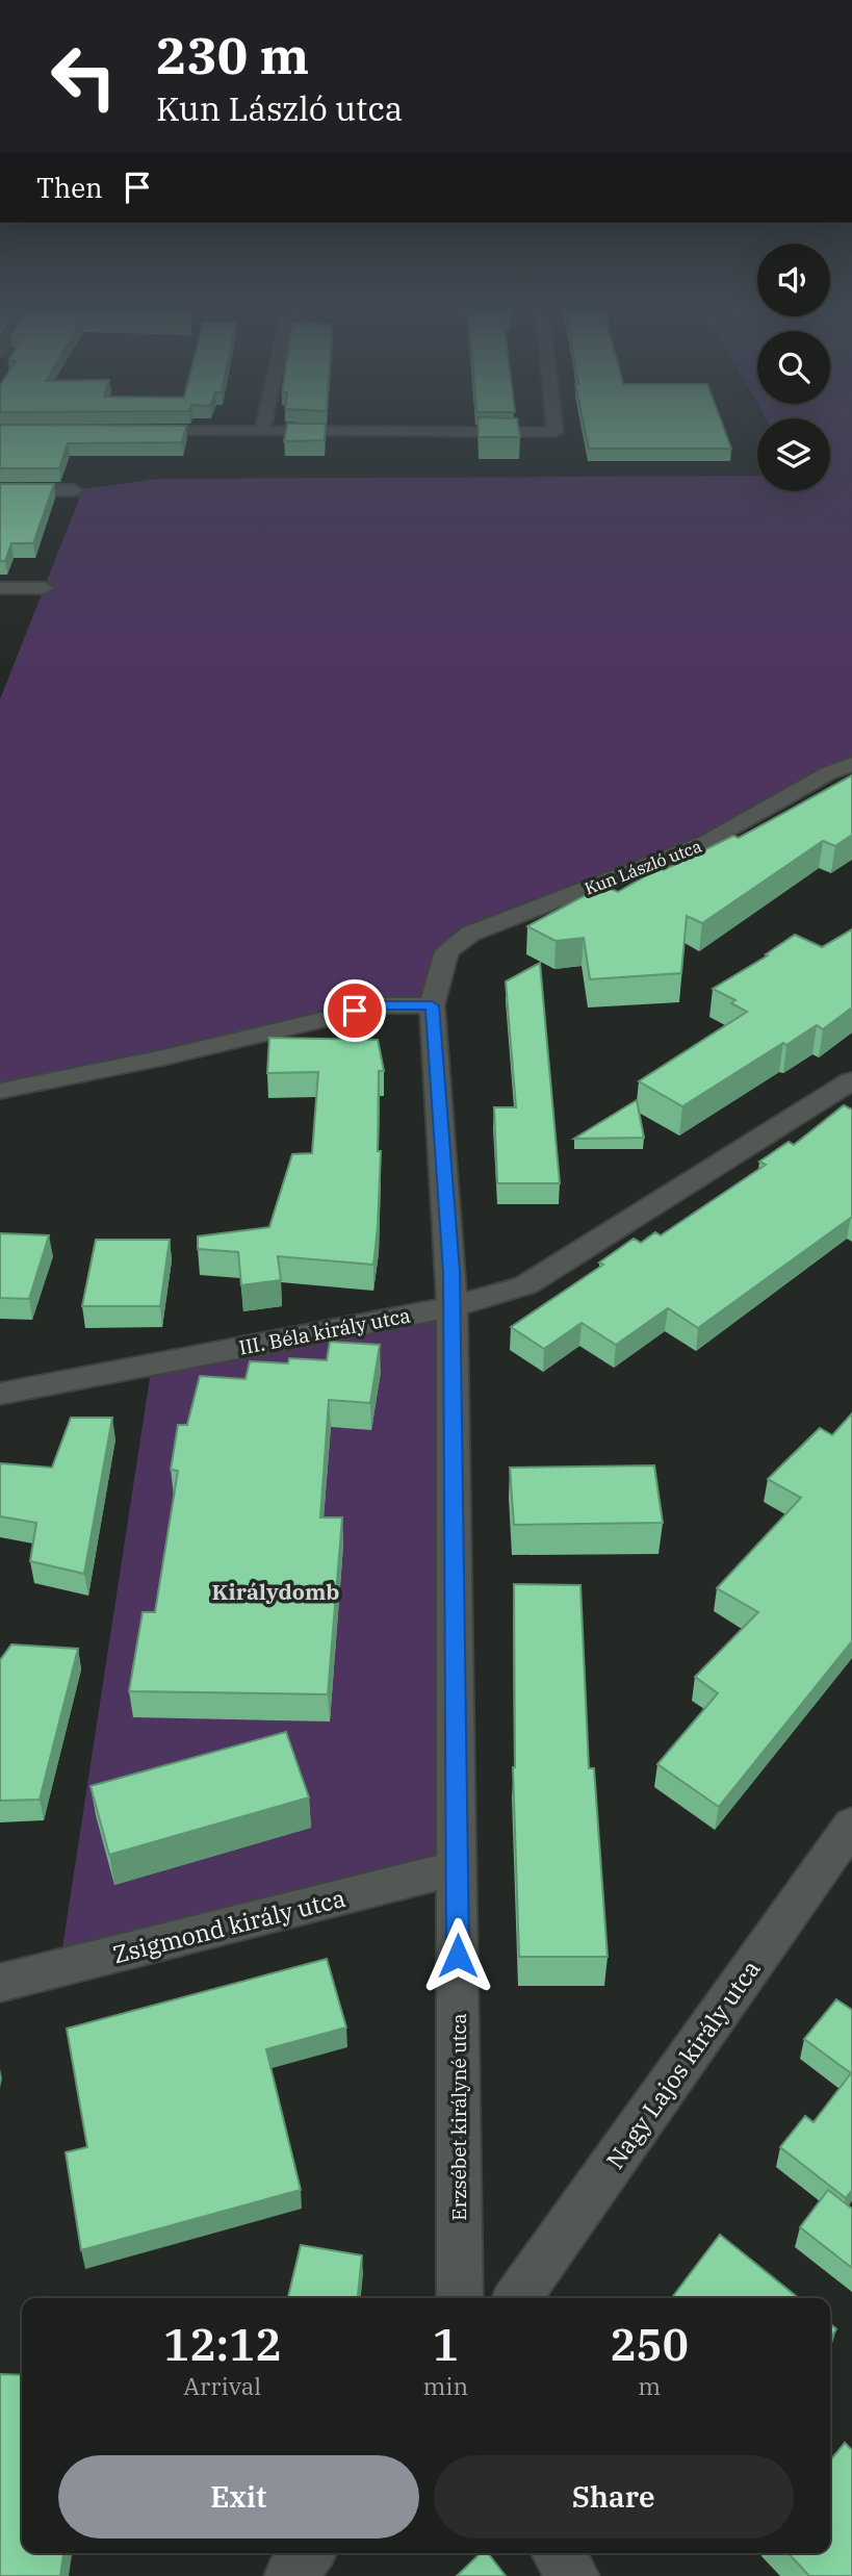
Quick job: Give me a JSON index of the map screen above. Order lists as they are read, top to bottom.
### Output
{
  "streets": {
    "street": [
      "Kun László utca",
      "III. Béla király utca",
      "Zsigmond király utca",
      "Nagy Lajos király utca",
      "Erzsébet királyné utca"
    ]
  },
  "crossings": [
    ["Kun László utca", "Erzsébet királyné utca"],
    ["III. Béla király utca", "Erzsébet királyné utca"],
    ["Zsigmond király utca", "Erzsébet királyné utca"]
  ],
  "districts": ["Királydomb"],
  "page": {
    "turn": ["230 m", "Kun László utca"],
    "then": "Then",
    "eta": [
      "12:12",
      "Arrival",
      "1",
      "min",
      "250",
      "m"
    ],
    "buttons": ["Exit", "Share"]
  }
}
